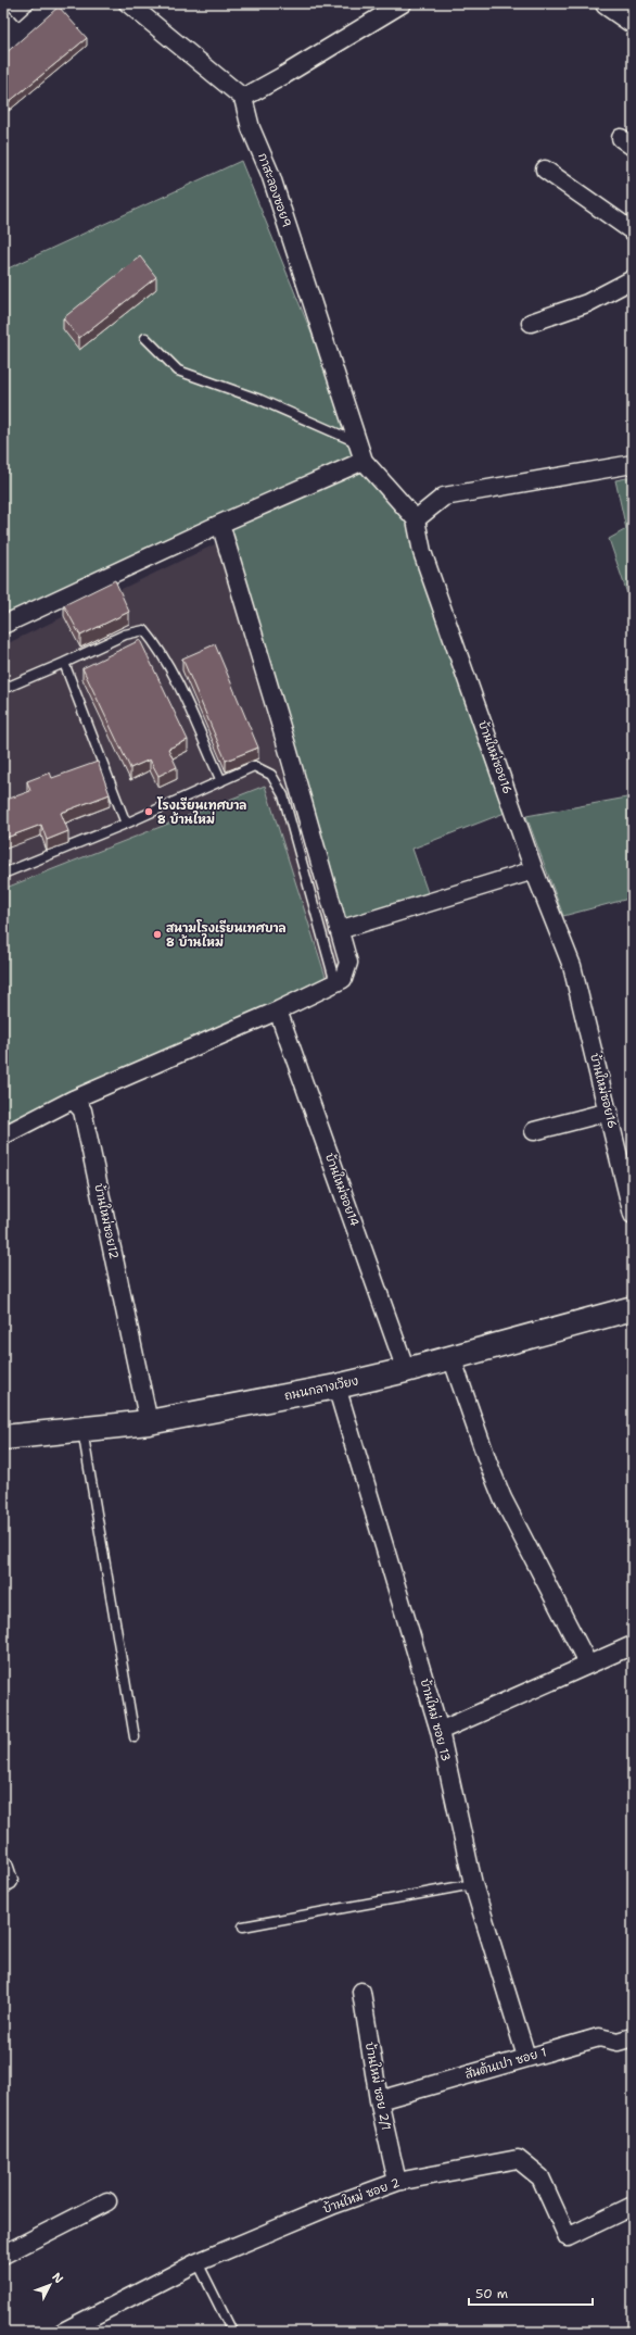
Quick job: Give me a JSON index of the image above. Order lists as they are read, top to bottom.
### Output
{
  "streets": {
    "main road": ["ถนนกลางเวียง"],
    "street": [
      "กาสะลองซอย9",
      "บ้านใหม่ซอย16",
      "บ้านใหม่ซอย14",
      "บ้านใหม่ซอย12",
      "บ้านใหม่ ซอย 13",
      "สันต้นเปา ซอย 1",
      "บ้านใหม่ ซอย 2/1",
      "บ้านใหม่ ซอย 2"
    ]
  },
  "crossings": [
    ["บ้านใหม่ซอย14", "ถนนกลางเวียง"],
    ["บ้านใหม่ซอย12", "ถนนกลางเวียง"],
    ["ถนนกลางเวียง", "บ้านใหม่ ซอย 13"],
    ["บ้านใหม่ ซอย 13", "สันต้นเปา ซอย 1"],
    ["สันต้นเปา ซอย 1", "บ้านใหม่ ซอย 2/1"],
    ["บ้านใหม่ ซอย 2/1", "บ้านใหม่ ซอย 2"]
  ],
  "places": ["โรงเรียนเทศบาล 8 บ้านใหม่", "สนามโรงเรียนเทศบาล 8 บ้านใหม่"],
  "scale_bar": "50 m",
  "north": "top right"
}
